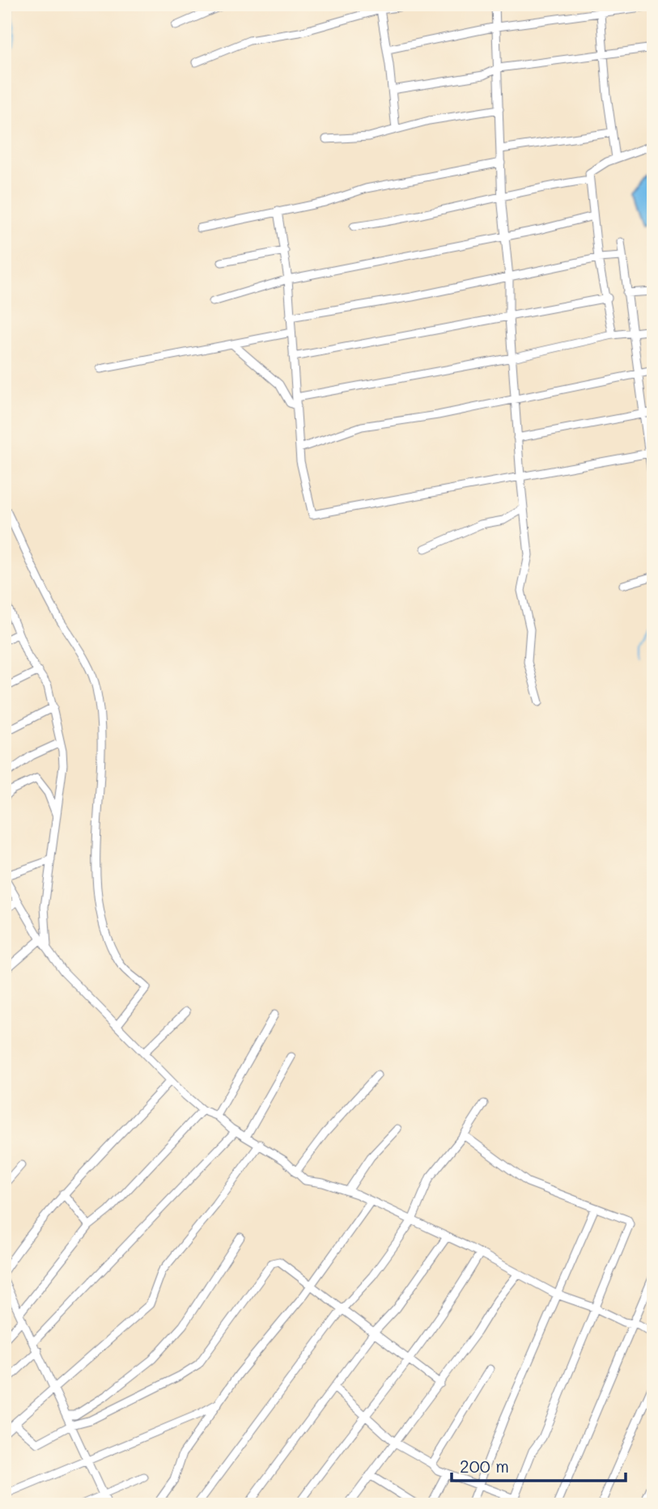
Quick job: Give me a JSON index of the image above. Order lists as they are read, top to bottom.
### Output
{
  "scale_bar": "200 m"
}
